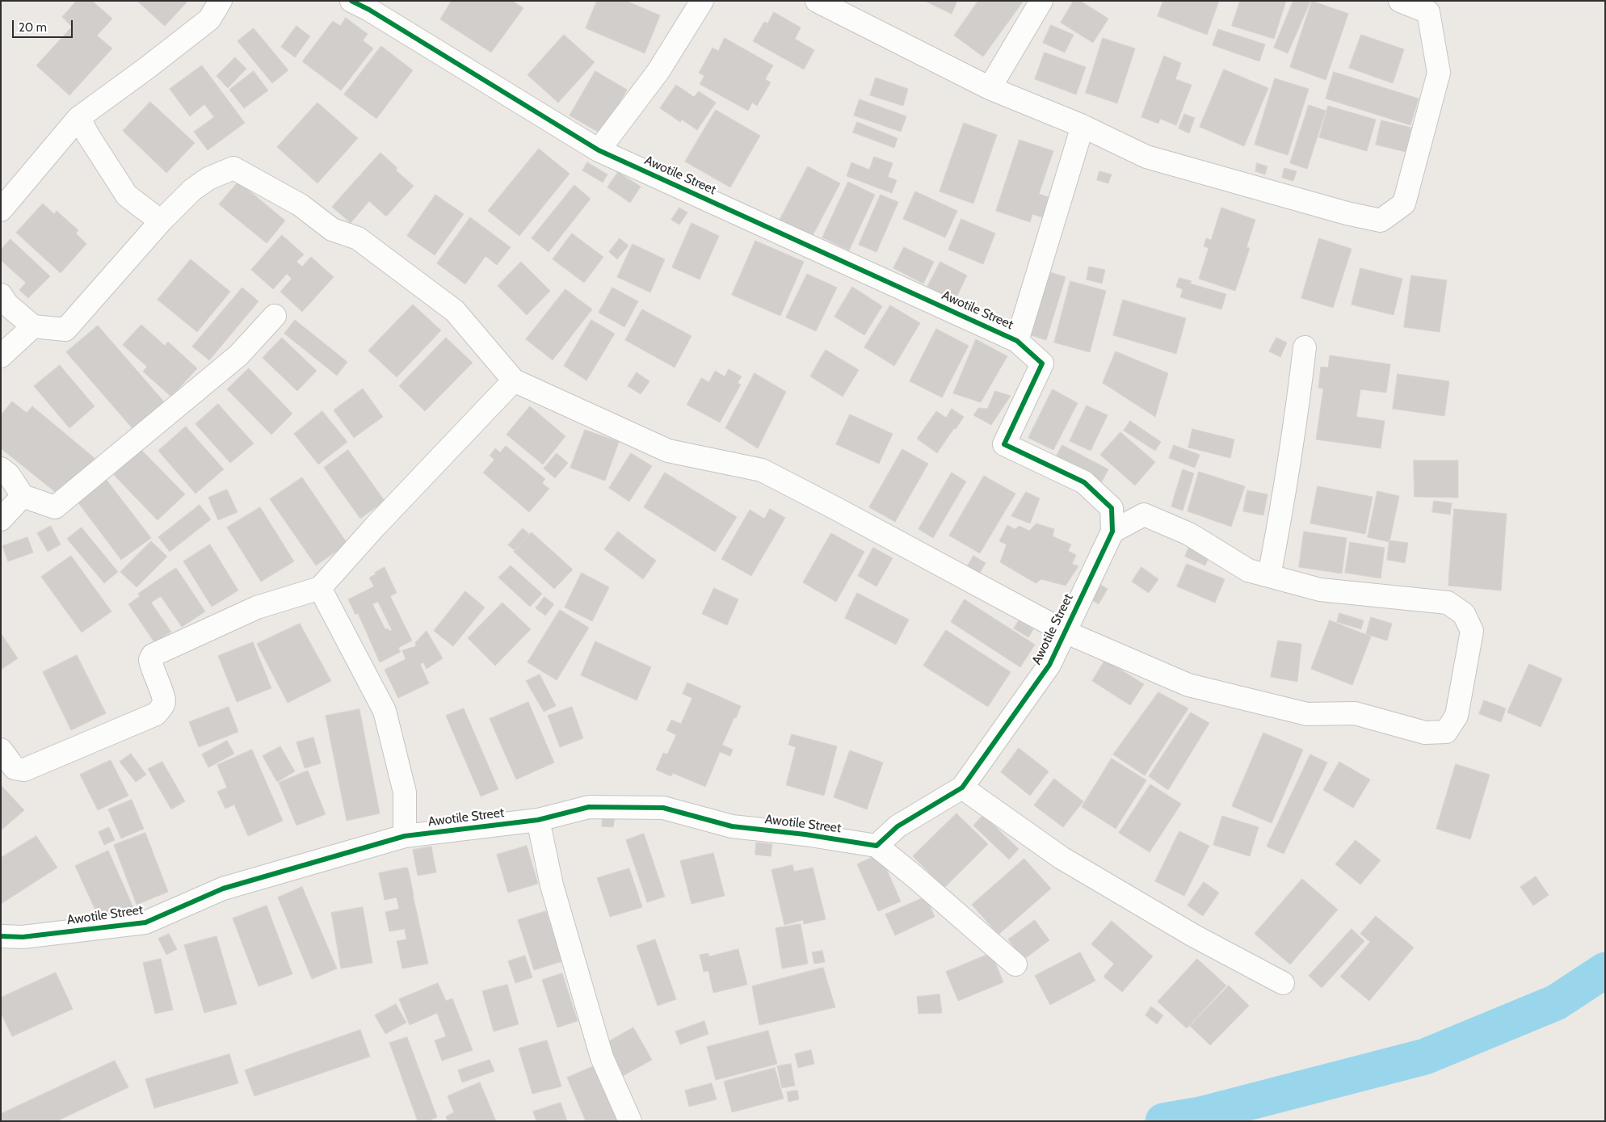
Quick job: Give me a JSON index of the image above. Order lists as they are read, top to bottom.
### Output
{
  "streets": {
    "street": ["Awotile Street"]
  },
  "scale_bar": "20 m"
}
